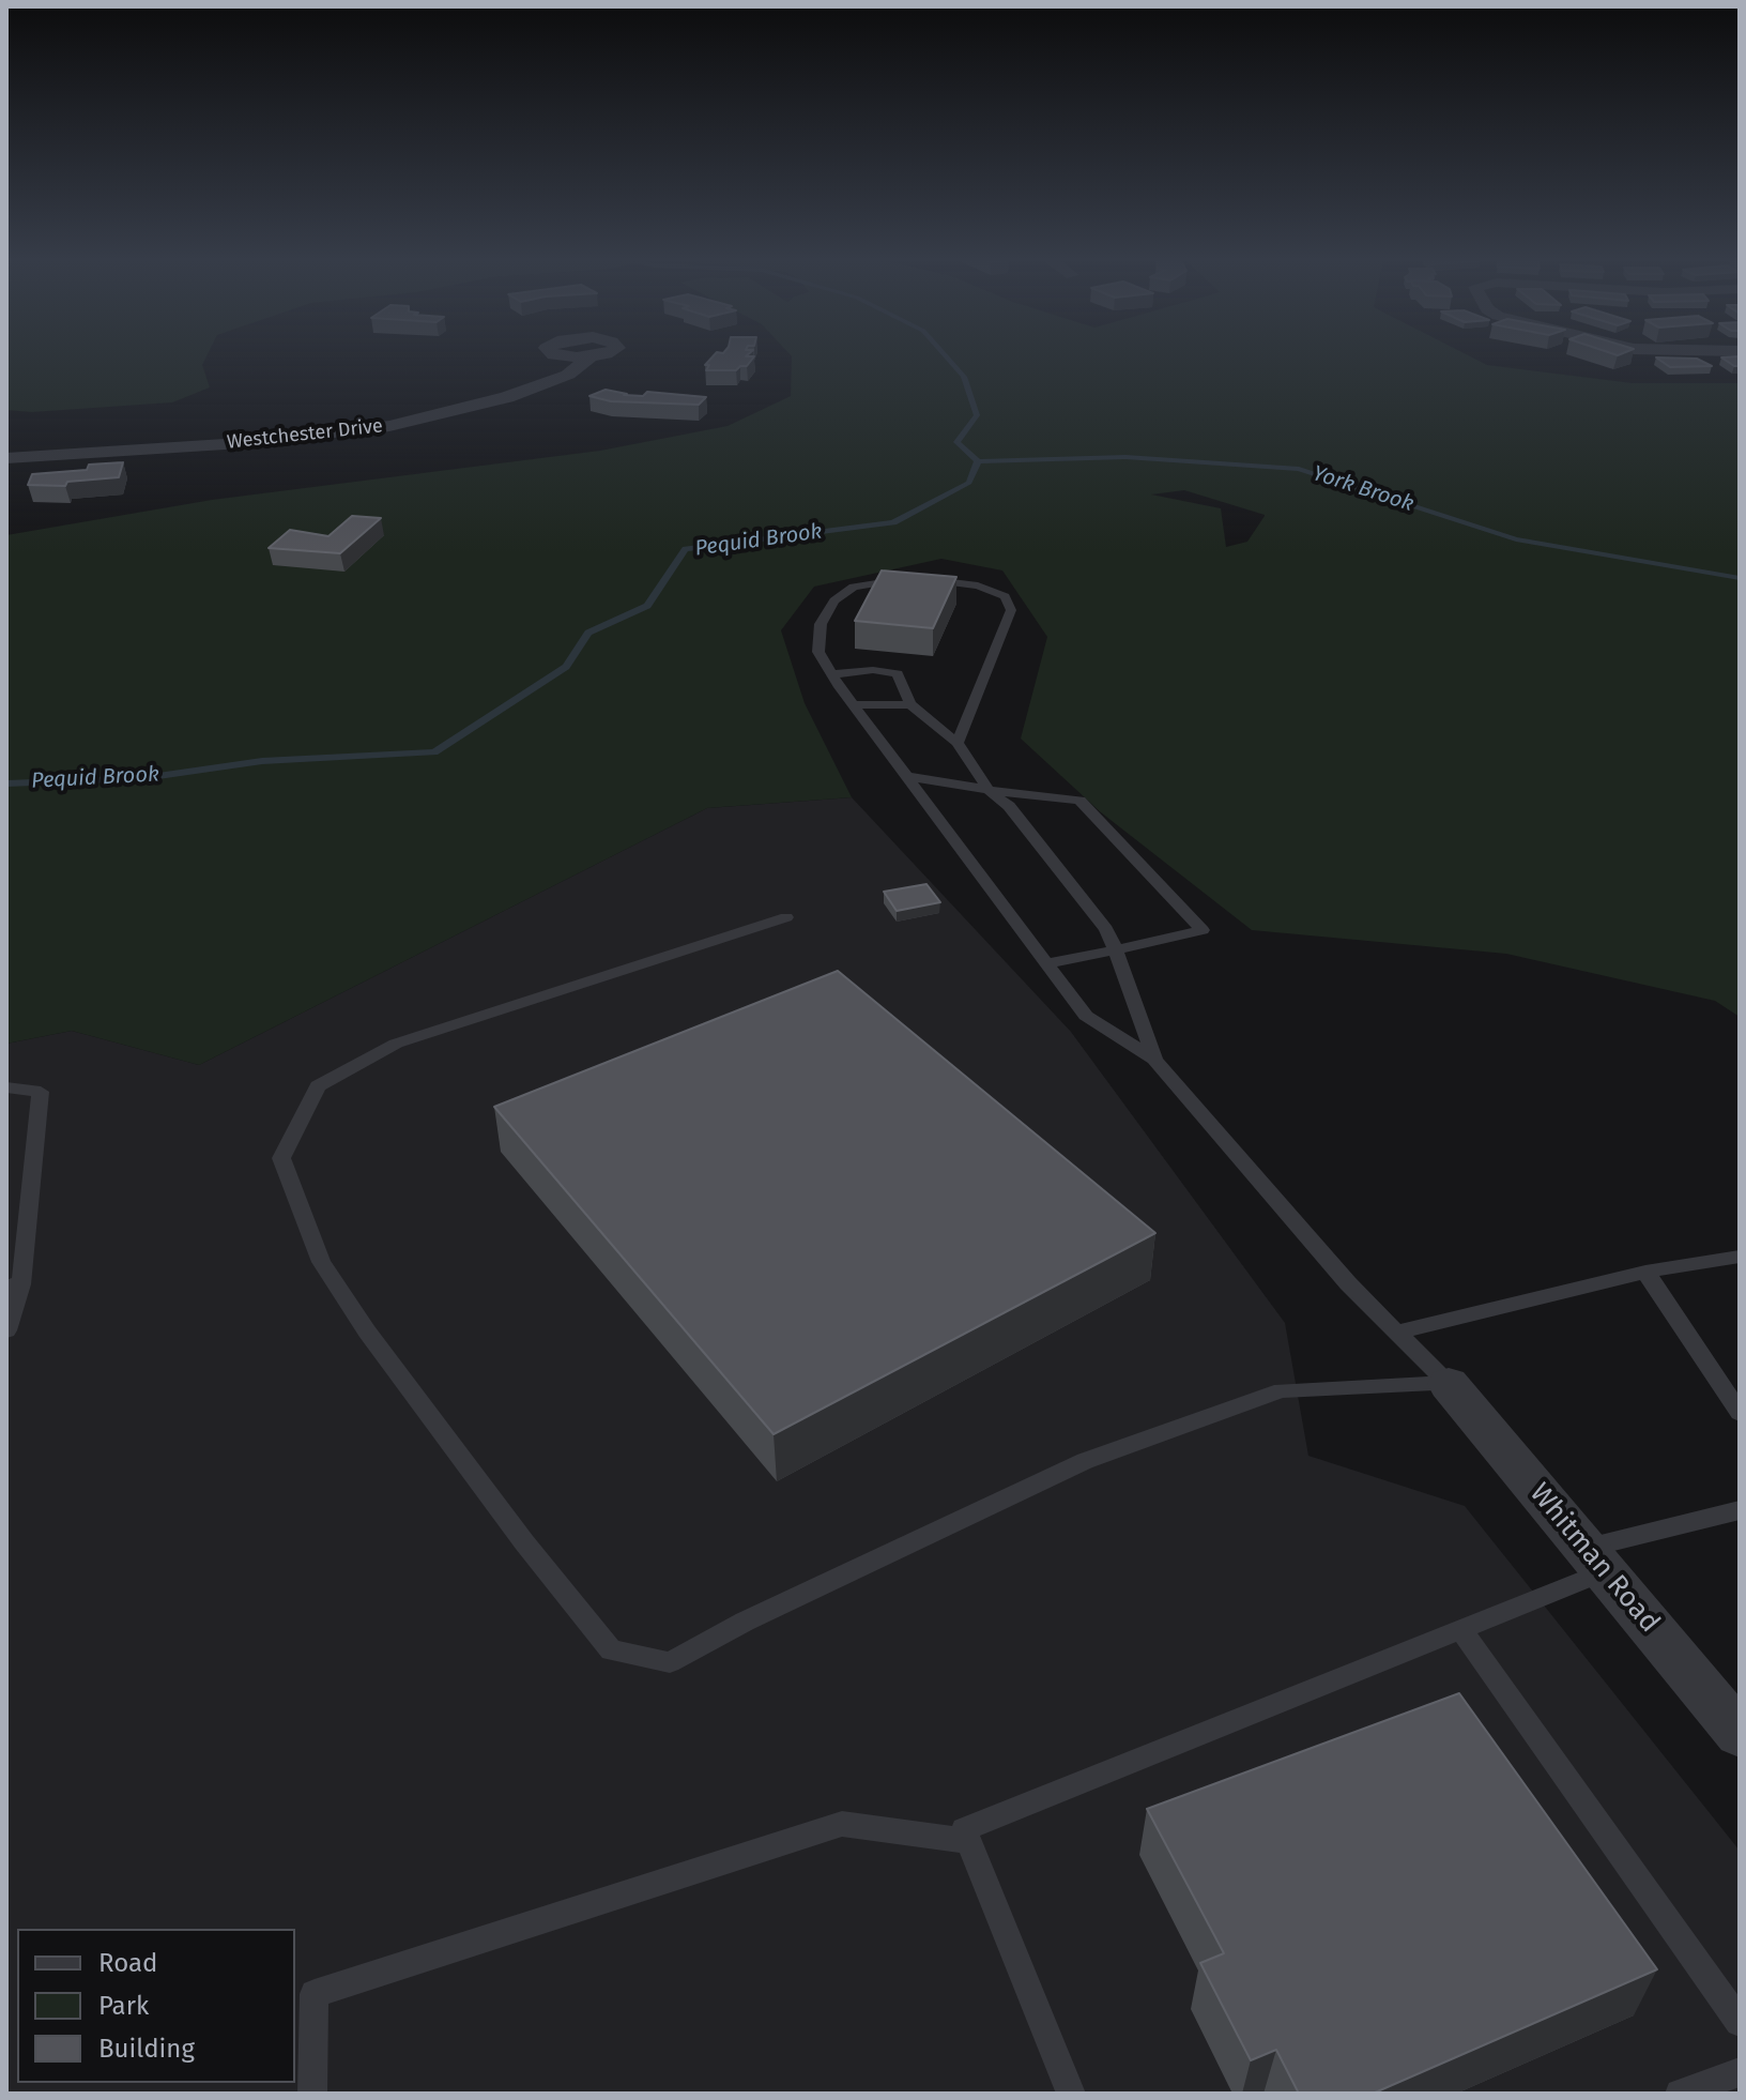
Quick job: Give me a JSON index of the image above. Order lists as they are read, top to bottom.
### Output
{
  "streets": {
    "street": ["Westchester Drive", "Whitman Road"]
  },
  "water": ["York Brook", "Pequid Brook"],
  "legend": ["Road", "Park", "Building"]
}
